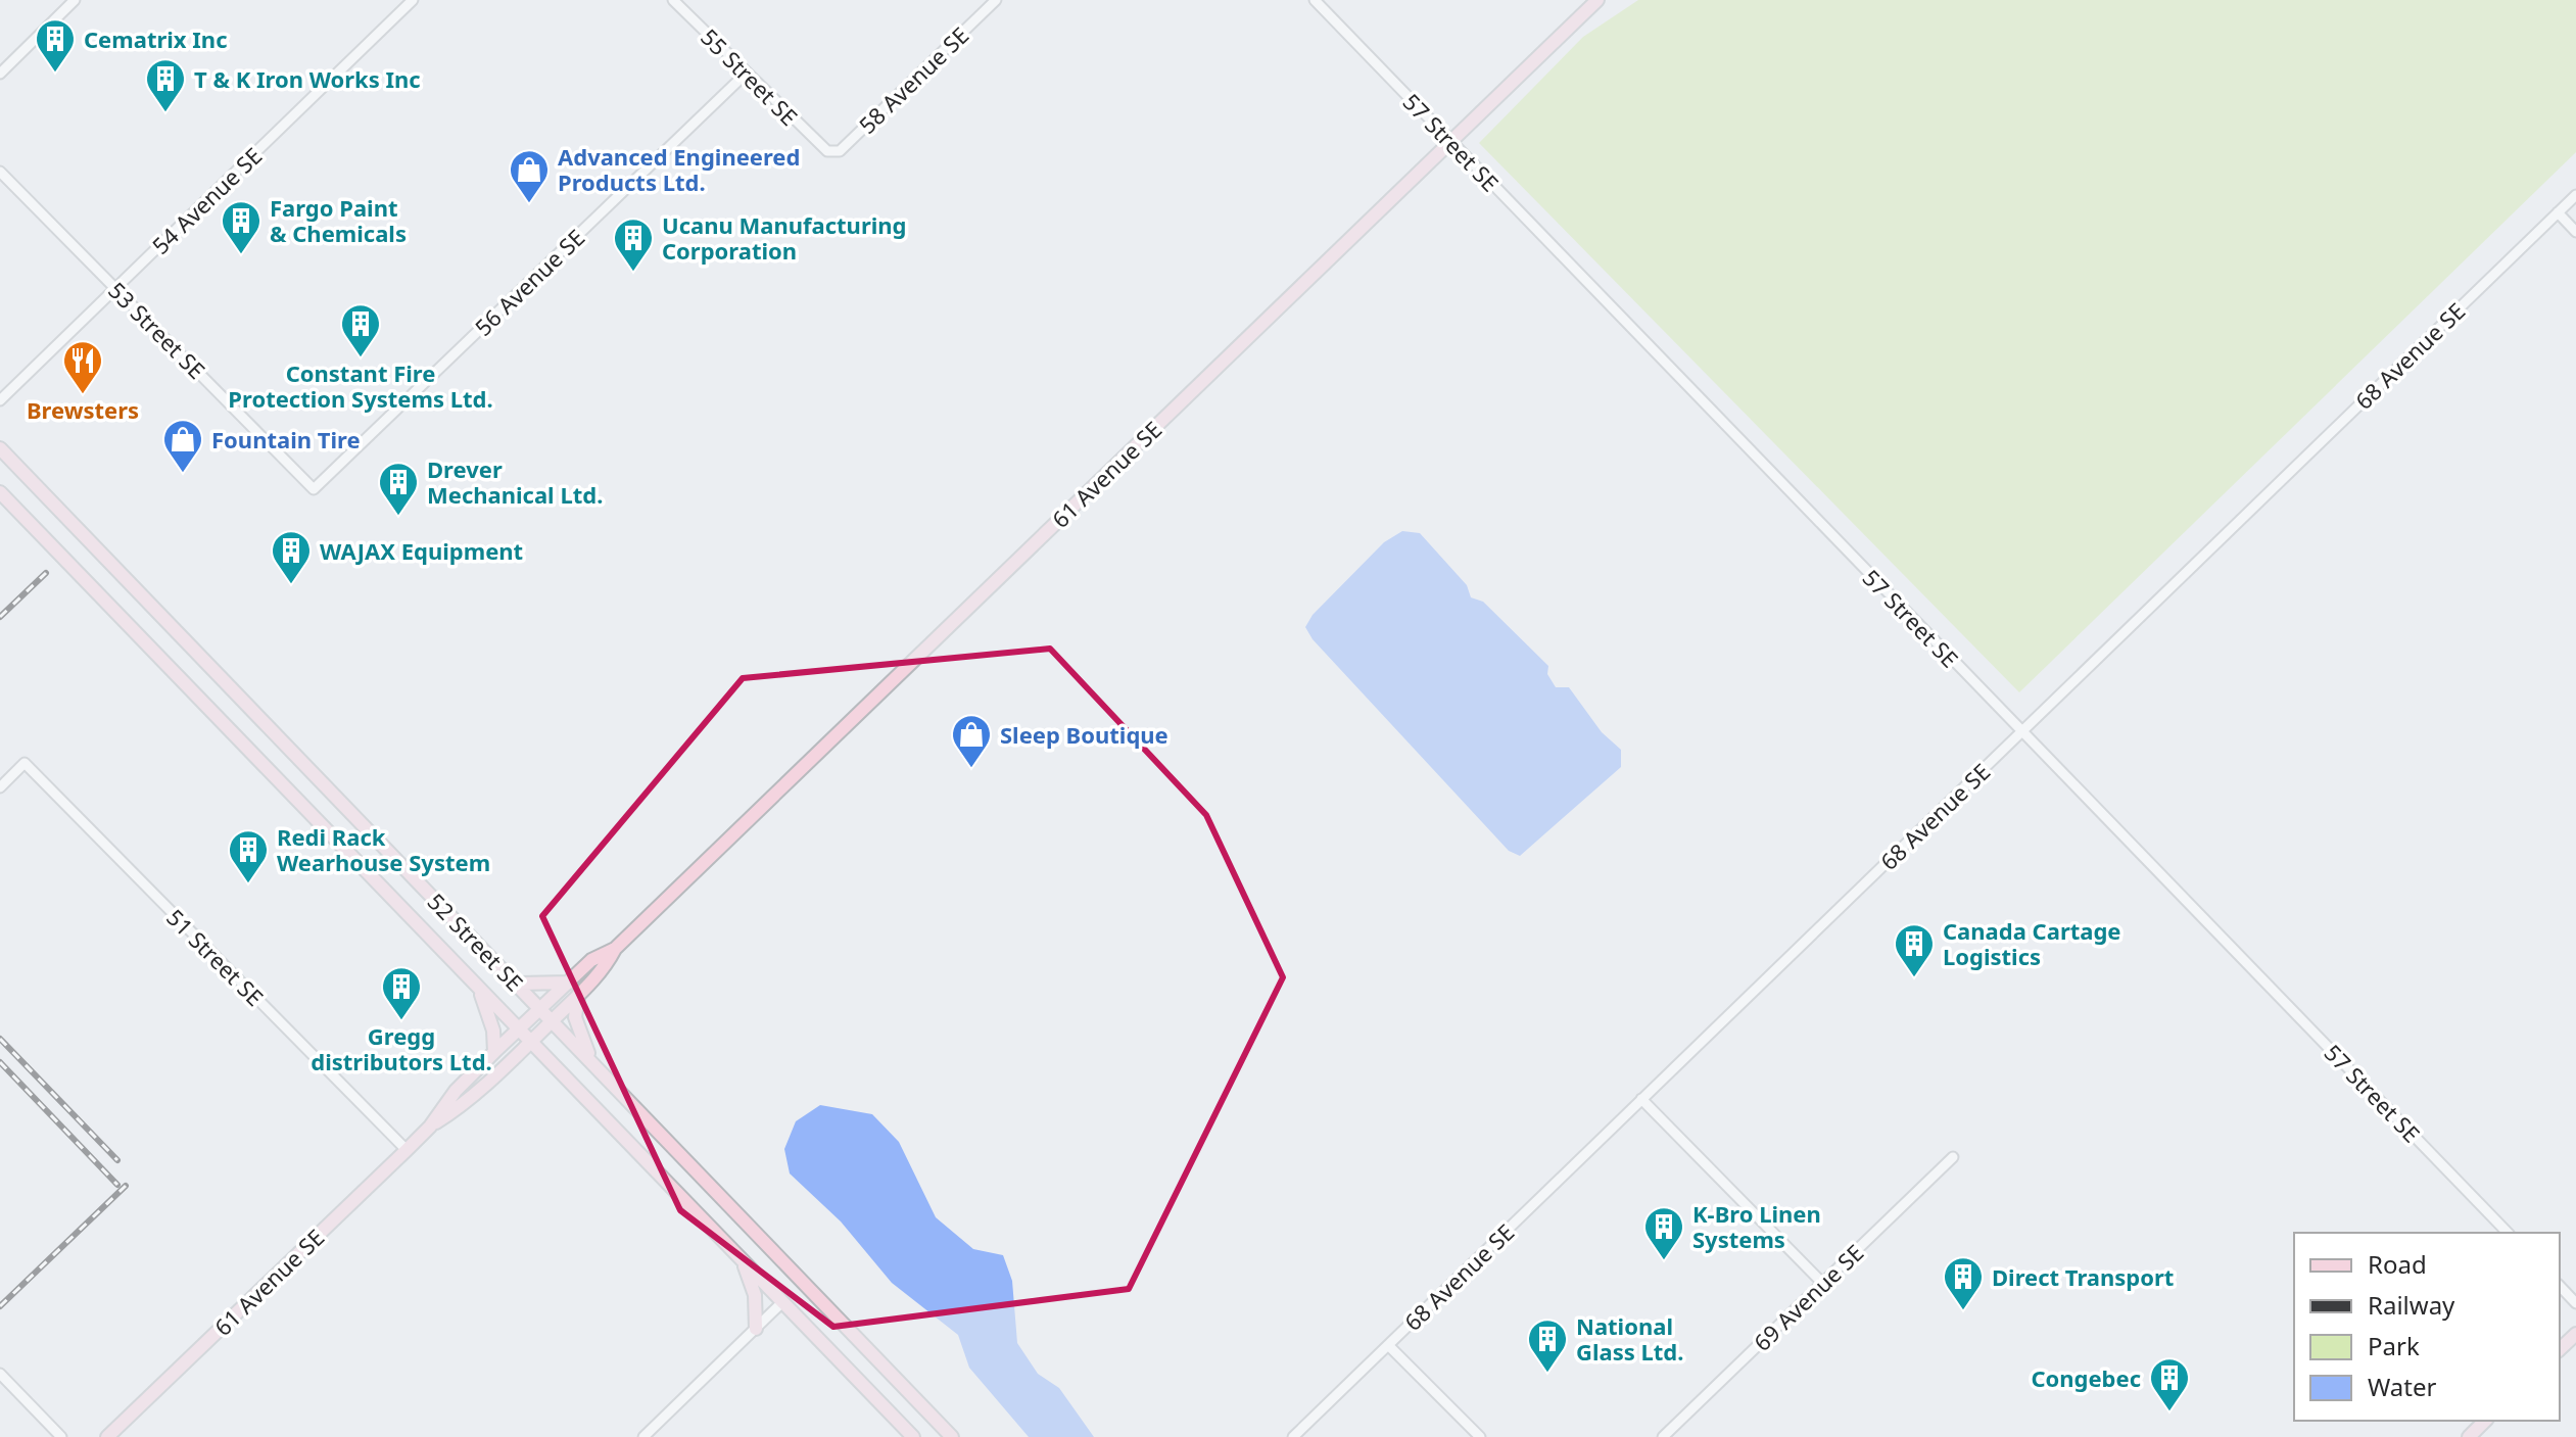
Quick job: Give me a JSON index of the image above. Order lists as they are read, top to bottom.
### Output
{
  "streets": {
    "main road": ["61 Avenue SE", "52 Street SE"],
    "street": [
      "55 Street SE",
      "58 Avenue SE",
      "57 Street SE",
      "54 Avenue SE",
      "56 Avenue SE",
      "53 Street SE",
      "68 Avenue SE",
      "51 Street SE",
      "69 Avenue SE"
    ]
  },
  "crossings": [
    ["55 Street SE", "58 Avenue SE"],
    ["55 Street SE", "56 Avenue SE"],
    ["57 Street SE", "68 Avenue SE"],
    ["57 Street SE", "61 Avenue SE"],
    ["54 Avenue SE", "53 Street SE"],
    ["56 Avenue SE", "53 Street SE"],
    ["61 Avenue SE", "52 Street SE"],
    ["61 Avenue SE", "51 Street SE"]
  ],
  "places": {
    "building": [
      "Cematrix Inc",
      "T & K Iron Works Inc",
      "Fargo Paint & Chemicals",
      "Ucanu Manufacturing Corporation",
      "Constant Fire Protection Systems Ltd.",
      "Drever Mechanical Ltd.",
      "WAJAX Equipment",
      "Redi Rack Wearhouse System",
      "Canada Cartage Logistics",
      "Gregg distributors Ltd.",
      "K-Bro Linen Systems",
      "Direct Transport",
      "National Glass Ltd.",
      "Congebec"
    ],
    "shop": ["Advanced Engineered Products Ltd.", "Fountain Tire", "Sleep Boutique"],
    "restaurant": ["Brewsters"]
  },
  "legend": [
    "Road",
    "Railway",
    "Park",
    "Water"
  ]
}
